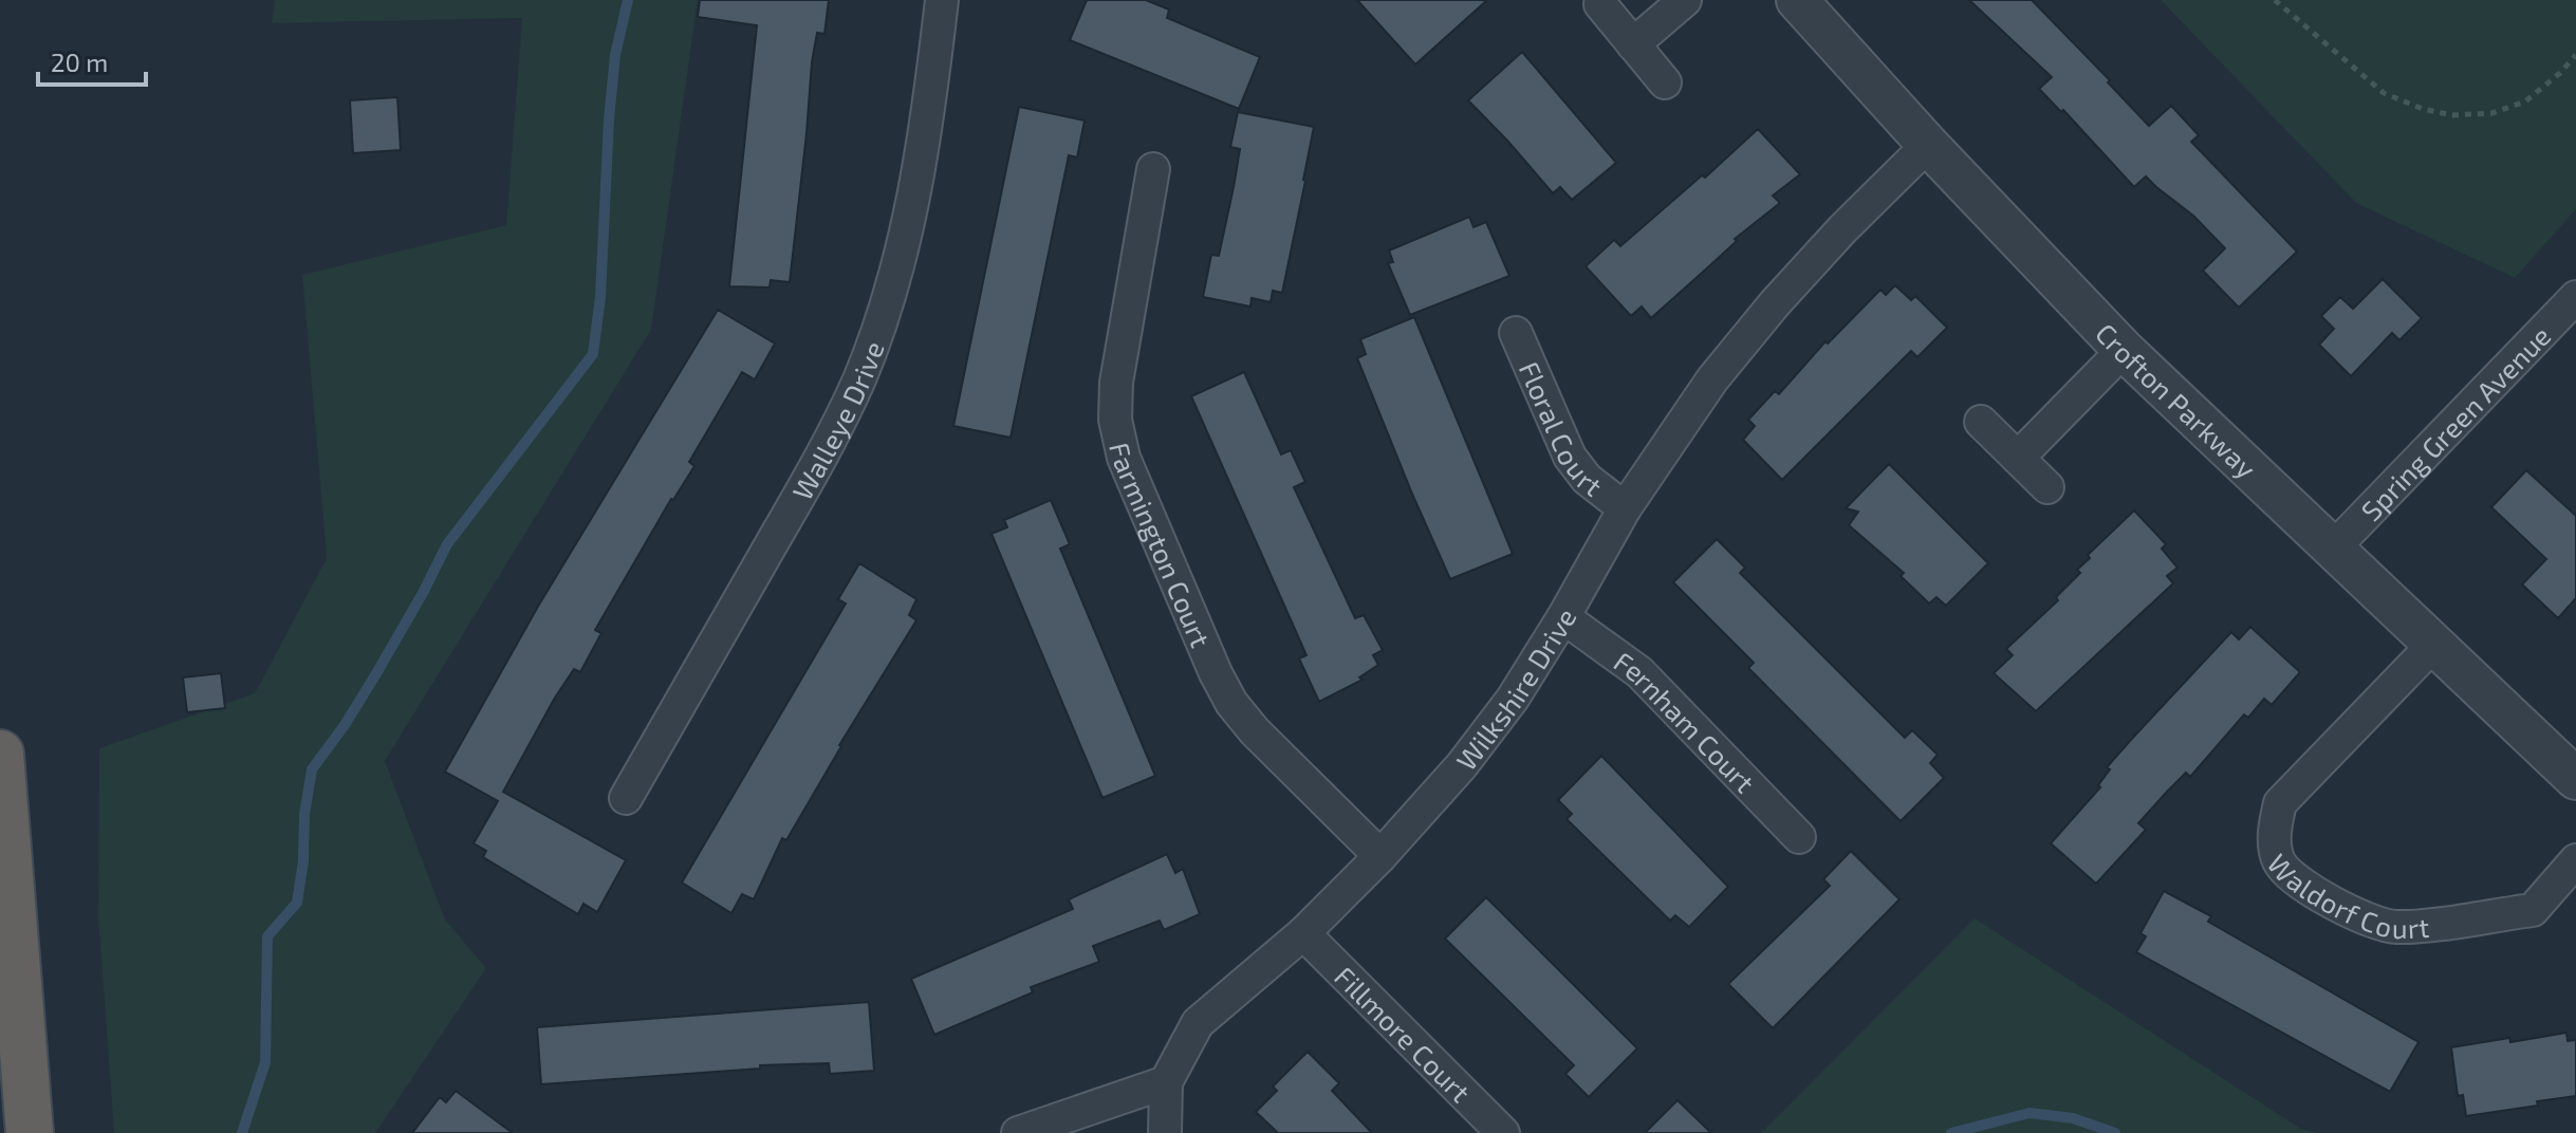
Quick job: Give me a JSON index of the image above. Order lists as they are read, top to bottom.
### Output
{
  "streets": {
    "street": [
      "Crofton Parkway",
      "Walleye Drive",
      "Floral Court",
      "Spring Green Avenue",
      "Farmington Court",
      "Wilkshire Drive",
      "Fernham Court",
      "Waldorf Court",
      "Fillmore Court"
    ]
  },
  "crossings": [
    ["Crofton Parkway", "Spring Green Avenue"],
    ["Crofton Parkway", "Wilkshire Drive"],
    ["Crofton Parkway", "Waldorf Court"],
    ["Floral Court", "Wilkshire Drive"],
    ["Farmington Court", "Wilkshire Drive"],
    ["Wilkshire Drive", "Fernham Court"],
    ["Wilkshire Drive", "Fillmore Court"]
  ],
  "scale_bar": "20 m"
}
